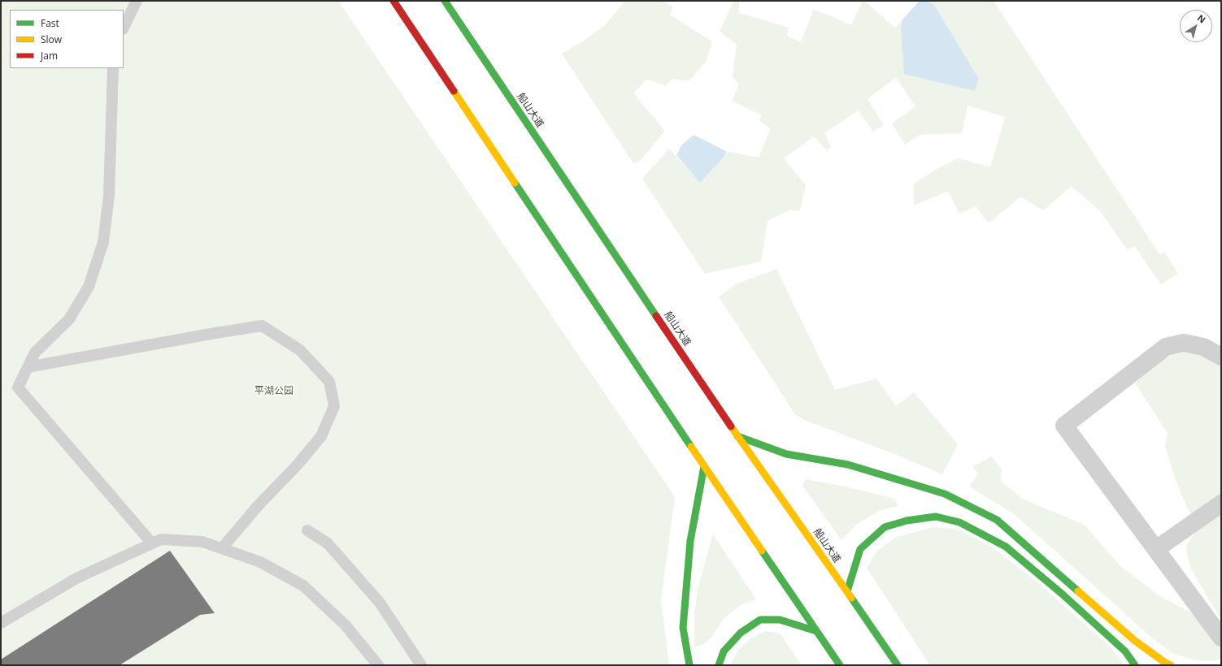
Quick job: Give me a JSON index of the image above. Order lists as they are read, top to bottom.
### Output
{
  "streets": {
    "highway": ["船山大道"]
  },
  "parks": ["平湖公园"],
  "legend": ["Fast", "Slow", "Jam"],
  "north": "top right"
}
